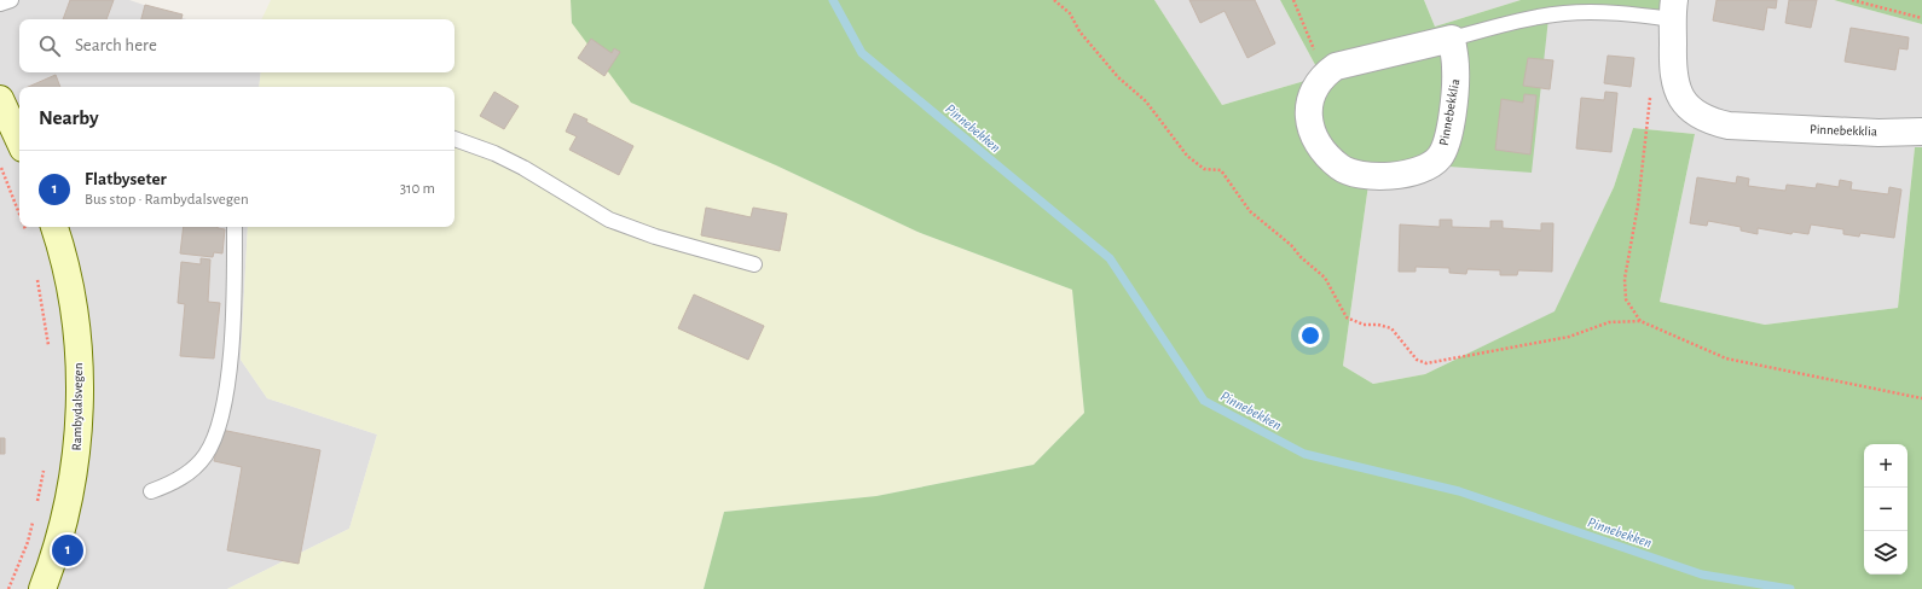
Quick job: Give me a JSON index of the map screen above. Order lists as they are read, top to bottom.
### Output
{
  "streets": {
    "main road": ["Rambydalsvegen"],
    "street": ["Pinnebekklia"]
  },
  "water": ["Pinnebekken"],
  "page": {
    "search": "Search here",
    "heading": "Nearby",
    "list": [
      {
        "mark": "1",
        "name": "Flatbyseter",
        "note": "Bus stop · Rambydalsvegen",
        "value": "310 m"
      }
    ],
    "map_buttons": ["+", "−"],
    "pins": "1"
  }
}
